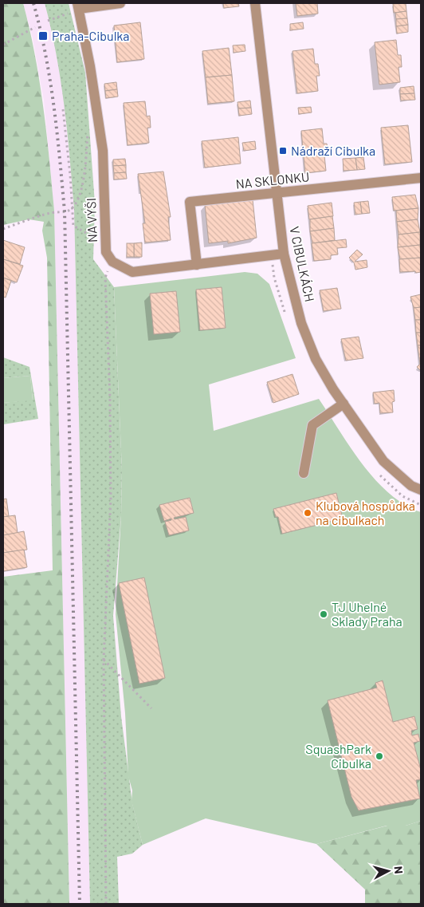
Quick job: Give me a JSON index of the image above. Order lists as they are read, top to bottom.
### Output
{
  "streets": {
    "street": ["NA SKLONKU", "NA VÝŠI", "V CIBULKÁCH"]
  },
  "crossings": [
    ["NA SKLONKU", "V CIBULKÁCH"]
  ],
  "places": {
    "transit": ["Praha-Cibulka", "Nádraží Cibulka"],
    "other": ["Klubová hospůdka na cibulkach", "TJ Uhelné Sklady Praha", "SquashPark Cibulka"]
  },
  "north": "right"
}
